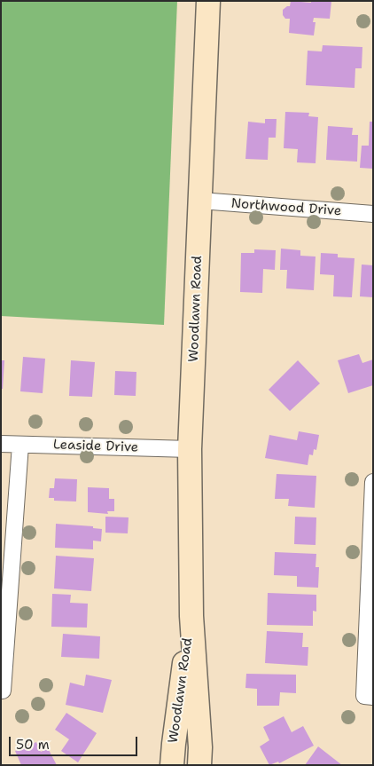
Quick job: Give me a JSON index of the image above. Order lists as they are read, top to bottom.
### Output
{
  "streets": {
    "main road": ["Woodlawn Road"],
    "street": ["Northwood Drive", "Leaside Drive"]
  },
  "crossings": [
    ["Northwood Drive", "Woodlawn Road"],
    ["Woodlawn Road", "Leaside Drive"]
  ],
  "scale_bar": "50 m"
}
